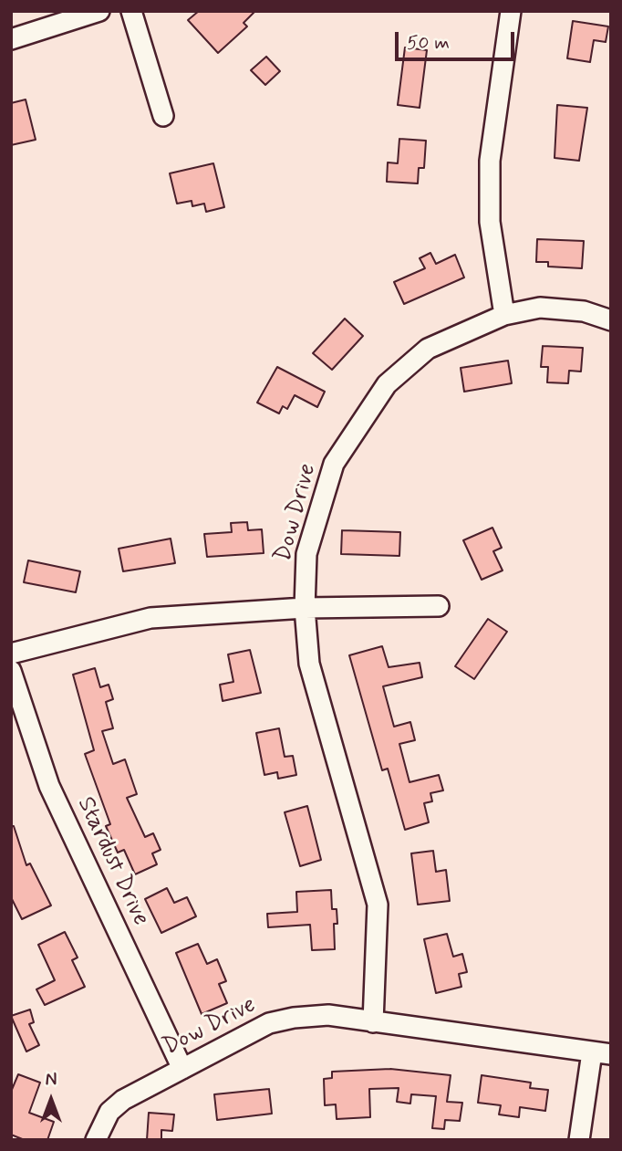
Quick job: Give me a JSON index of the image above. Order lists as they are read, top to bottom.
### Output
{
  "streets": {
    "street": ["Dow Drive", "Stardust Drive"]
  },
  "crossings": [
    ["Dow Drive", "Stardust Drive"]
  ],
  "scale_bar": "50 m",
  "north": "top"
}
